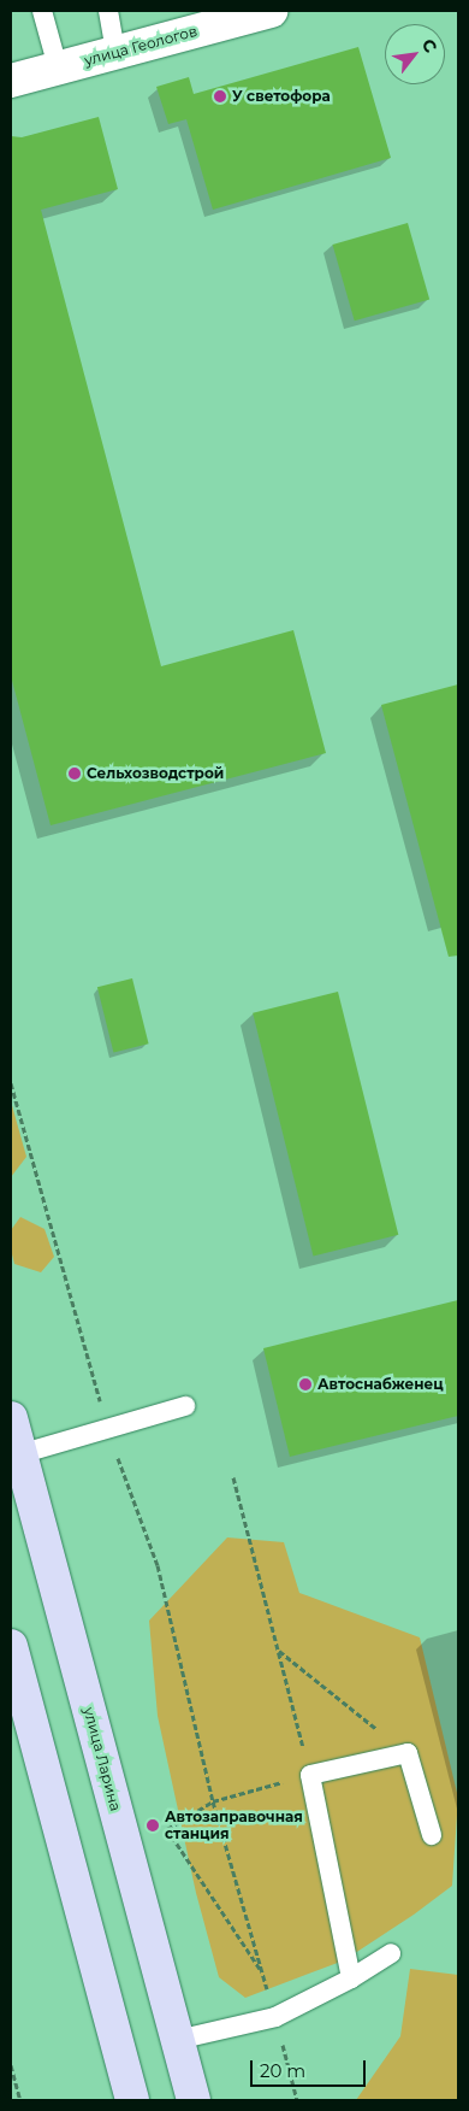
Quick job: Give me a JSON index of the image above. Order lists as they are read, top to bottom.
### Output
{
  "streets": {
    "main road": ["улица Ларина"],
    "street": ["улица Геологов"]
  },
  "places": [
    "У светофора",
    "Сельхозводстрой",
    "Автоснабженец",
    "Автозаправочная станция"
  ],
  "scale_bar": "20 m",
  "north": "top right"
}
